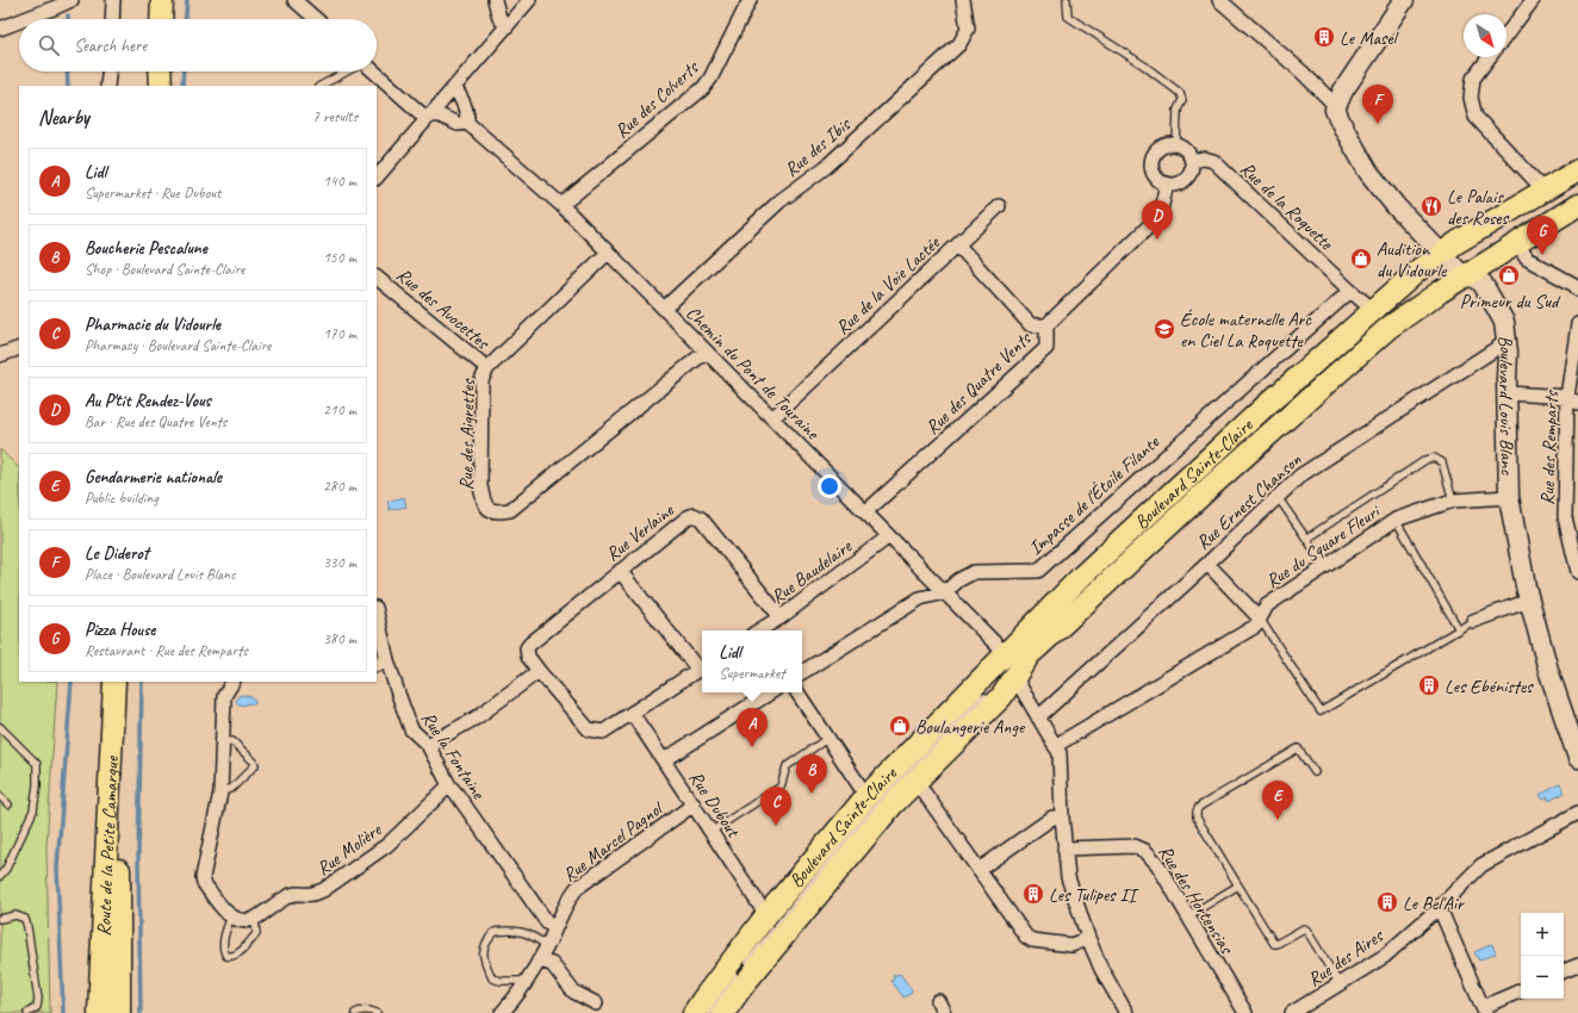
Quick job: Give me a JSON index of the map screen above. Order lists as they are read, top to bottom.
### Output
{
  "streets": {
    "main road": ["Boulevard Louis Blanc", "Boulevard Sainte-Claire", "Route de la Petite Camargue"],
    "street": [
      "Rue des Colverts",
      "Rue des Ibis",
      "Rue de la Roquette",
      "Rue de la Voie Lactée",
      "Rue des Avocettes",
      "Chemin du Pont de Touraine",
      "Rue des Quatre Vents",
      "Rue des Aigrettes",
      "Rue des Remparts",
      "Impasse de l'Étoile Filante",
      "Rue Ernest Chanson",
      "Rue Verlaine",
      "Rue du Square Fleuri",
      "Rue Baudelaire",
      "Rue la Fontaine",
      "Rue Dubout",
      "Rue Marcel Pagnol",
      "Rue Molière",
      "Rue des Hortensias",
      "Rue des Aires"
    ]
  },
  "crossings": [
    ["Rue des Colverts", "Chemin du Pont de Touraine"],
    ["Rue des Ibis", "Chemin du Pont de Touraine"],
    ["Rue de la Roquette", "Rue des Quatre Vents"],
    ["Rue de la Roquette", "Boulevard Sainte-Claire"],
    ["Rue de la Roquette", "Impasse de l'Étoile Filante"],
    ["Rue de la Voie Lactée", "Chemin du Pont de Touraine"],
    ["Rue de la Voie Lactée", "Rue des Quatre Vents"],
    ["Rue des Avocettes", "Rue des Aigrettes"],
    ["Chemin du Pont de Touraine", "Rue des Quatre Vents"],
    ["Chemin du Pont de Touraine", "Rue des Aigrettes"],
    ["Chemin du Pont de Touraine", "Boulevard Sainte-Claire"],
    ["Chemin du Pont de Touraine", "Impasse de l'Étoile Filante"],
    ["Chemin du Pont de Touraine", "Rue Baudelaire"],
    ["Boulevard Louis Blanc", "Boulevard Sainte-Claire"],
    ["Boulevard Louis Blanc", "Rue Ernest Chanson"],
    ["Boulevard Louis Blanc", "Rue du Square Fleuri"],
    ["Boulevard Sainte-Claire", "Rue Dubout"],
    ["Rue Verlaine", "Rue Baudelaire"],
    ["Rue la Fontaine", "Rue Marcel Pagnol"],
    ["Rue la Fontaine", "Rue Molière"],
    ["Rue Dubout", "Rue Marcel Pagnol"]
  ],
  "places": {
    "building": [
      "Le Masel",
      "Les Ebénistes",
      "Les Tulipes II",
      "Le Bel'Air"
    ],
    "restaurant": ["Le Palais des Roses"],
    "shop": ["Audition du Vidourle", "Primeur du Sud", "Boulangerie Ange"],
    "school or university": ["École maternelle Arc en Ciel La Roquette"]
  },
  "north": "bottom right",
  "page": {
    "search": "Search here",
    "pins": [
      "F",
      "D",
      "G",
      "A",
      "B",
      "E",
      "C"
    ],
    "heading": ["Nearby", "7 results"],
    "list": [
      {
        "mark": "A",
        "name": "Lidl",
        "note": "Supermarket · Rue Dubout",
        "value": "140 m"
      },
      {
        "mark": "B",
        "name": "Boucherie Pescalune",
        "note": "Shop · Boulevard Sainte-Claire",
        "value": "150 m"
      },
      {
        "mark": "C",
        "name": "Pharmacie du Vidourle",
        "note": "Pharmacy · Boulevard Sainte-Claire",
        "value": "170 m"
      },
      {
        "mark": "D",
        "name": "Au P'tit Rendez-Vous",
        "note": "Bar · Rue des Quatre Vents",
        "value": "210 m"
      },
      {
        "mark": "E",
        "name": "Gendarmerie nationale",
        "note": "Public building",
        "value": "280 m"
      },
      {
        "mark": "F",
        "name": "Le Diderot",
        "note": "Place · Boulevard Louis Blanc",
        "value": "330 m"
      },
      {
        "mark": "G",
        "name": "Pizza House",
        "note": "Restaurant · Rue des Remparts",
        "value": "380 m"
      }
    ],
    "popup": ["Lidl", "Supermarket"],
    "map_buttons": ["+", "−"]
  }
}
